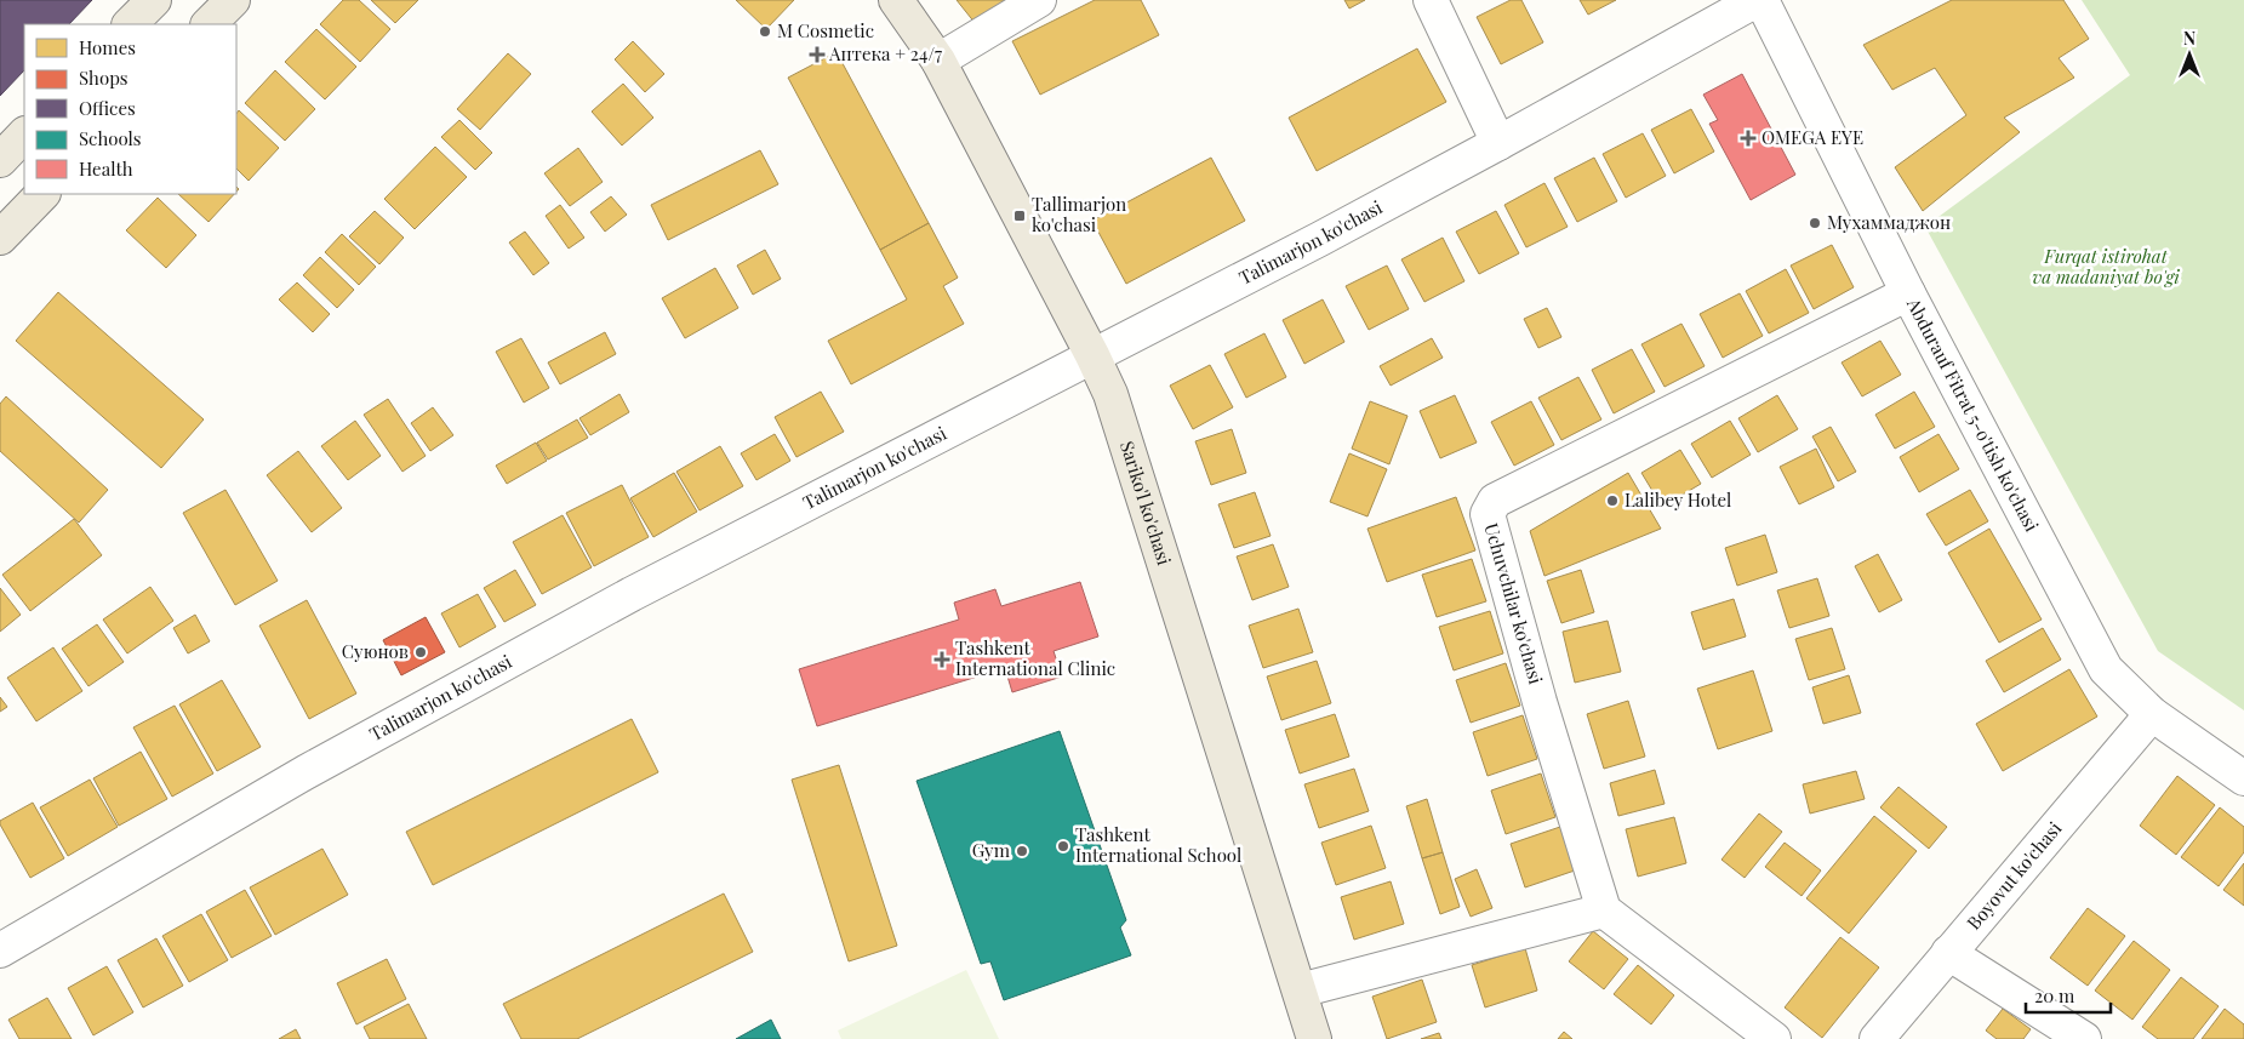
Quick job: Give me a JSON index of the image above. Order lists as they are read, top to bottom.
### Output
{
  "streets": {
    "main road": ["Sariko'l ko'chasi"],
    "street": [
      "Talimarjon ko'chasi",
      "Abdurauf Fitrat 5-o'tish ko'chasi",
      "Uchuvchilar ko'chasi",
      "Boyovut ko'chasi"
    ]
  },
  "crossings": [
    ["Talimarjon ko'chasi", "Sariko'l ko'chasi"],
    ["Abdurauf Fitrat 5-o'tish ko'chasi", "Uchuvchilar ko'chasi"],
    ["Abdurauf Fitrat 5-o'tish ko'chasi", "Boyovut ko'chasi"]
  ],
  "parks": ["Furqat istirohat va madaniyat bo'gi"],
  "places": {
    "other": [
      "M Cosmetic",
      "Мухаммаджон",
      "Lalibey Hotel",
      "Суюнов",
      "Tashkent International School",
      "Gym"
    ],
    "health": ["Аптека + 24/7", "OMEGA EYE", "Tashkent International Clinic"],
    "transit": ["Tallimarjon ko'chasi"]
  },
  "legend": [
    "Homes",
    "Shops",
    "Offices",
    "Schools",
    "Health"
  ],
  "scale_bar": "20 m",
  "north": "top"
}
